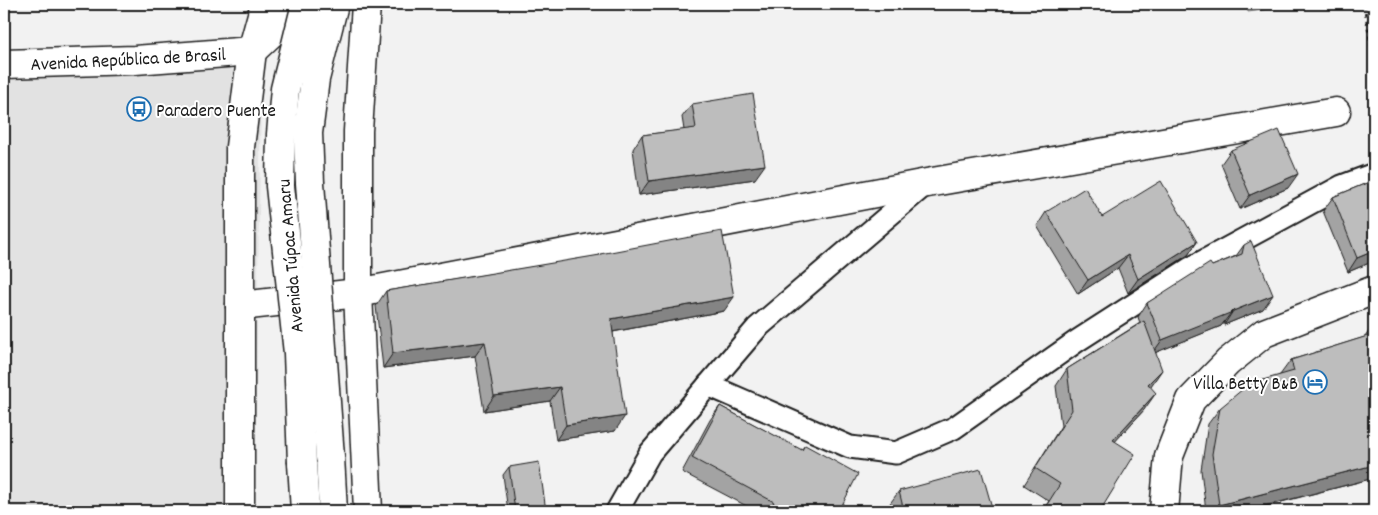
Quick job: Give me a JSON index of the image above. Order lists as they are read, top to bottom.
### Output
{
  "streets": {
    "street": ["Avenida República de Brasil", "Avenida Túpac Amaru"]
  },
  "places": {
    "bus stop": ["Paradero Puente"],
    "hotel": ["Villa Betty B&B"]
  }
}
